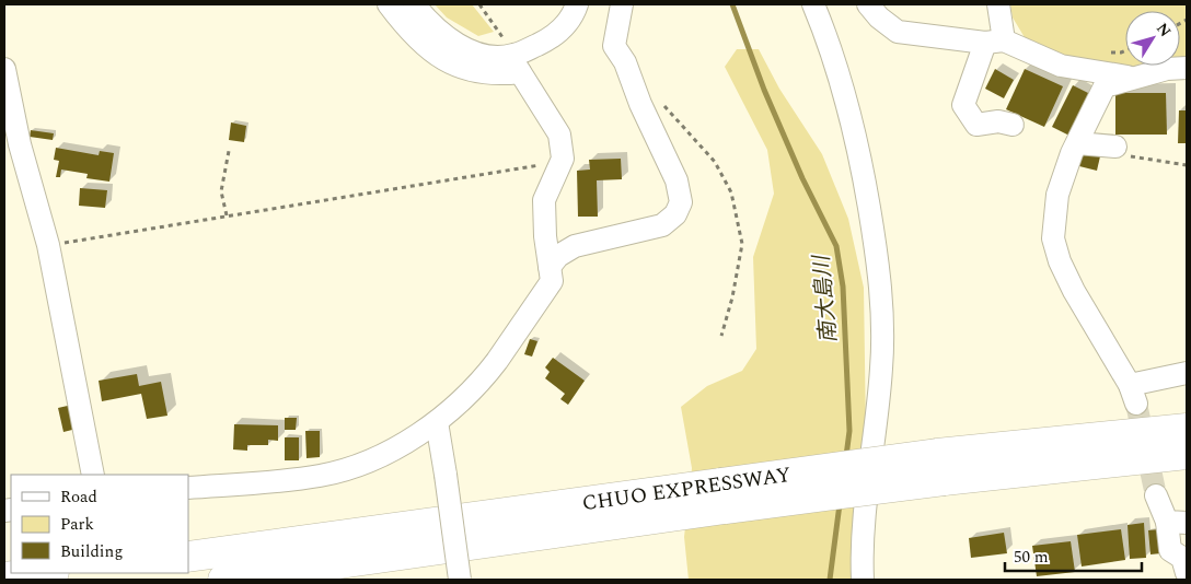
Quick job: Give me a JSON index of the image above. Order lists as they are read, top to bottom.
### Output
{
  "streets": {
    "highway": ["CHUO EXPRESSWAY"]
  },
  "water": ["南大島川"],
  "legend": ["Road", "Park", "Building"],
  "scale_bar": "50 m",
  "north": "top right"
}
